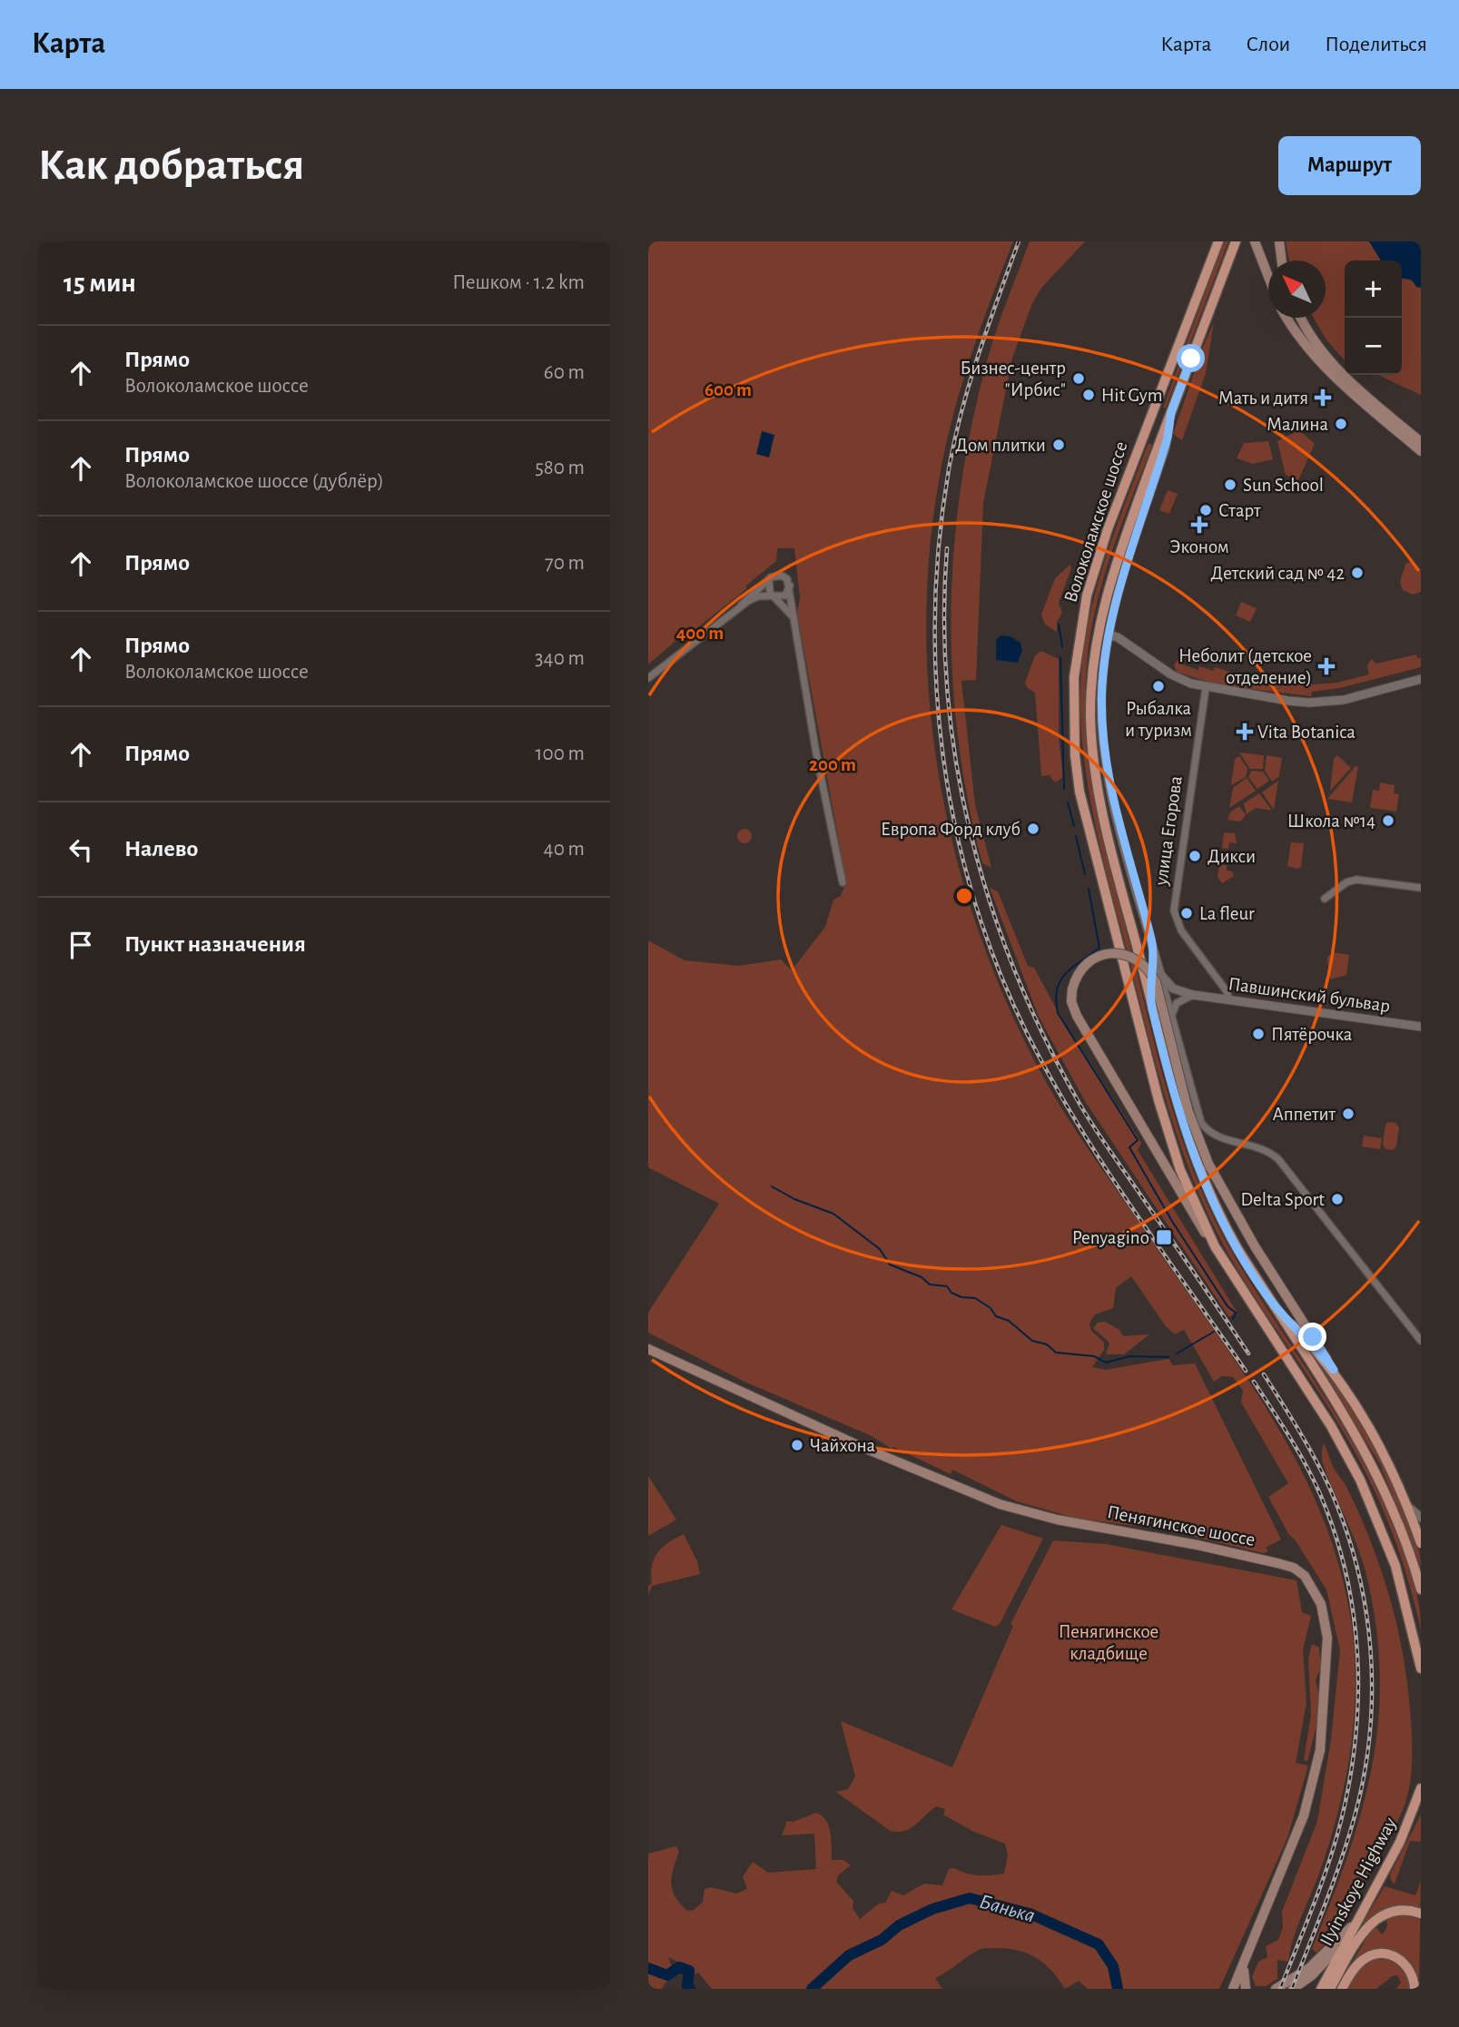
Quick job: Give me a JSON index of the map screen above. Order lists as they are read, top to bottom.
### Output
{
  "streets": {
    "main road": ["Волоколамское шоссе", "Пенягинское шоссе", "Ilyinskoye Highway"],
    "street": ["улица Егорова", "Павшинский бульвар"]
  },
  "crossings": [
    ["улица Егорова", "Павшинский бульвар"]
  ],
  "water": ["Банька"],
  "parks": ["Пенягинское кладбище"],
  "places": {
    "other": [
      "Бизнес-центр \"Ирбис\"",
      "Hit Gym",
      "Малина",
      "Дом плитки",
      "Sun School",
      "Старт",
      "Детский сад № 42",
      "Рыбалка и туризм",
      "Школа №14",
      "Европа Форд клуб",
      "Дикси",
      "La fleur",
      "Пятёрочка",
      "Аппетит",
      "Delta Sport",
      "Чайхона"
    ],
    "health": [
      "Мать и дитя",
      "Эконом",
      "Неболит (детское отделение)",
      "Vita Botanica"
    ],
    "transit": ["Penyagino"]
  },
  "north": "top left",
  "page": {
    "header": "Карта",
    "nav": ["Карта", "Слои", "Поделиться"],
    "buttons": "Маршрут",
    "title": "Как добраться",
    "heading": ["15 мин", "Пешком · 1.2 km"],
    "map_buttons": ["+", "−"],
    "list": [
      ["Прямо", "Волоколамское шоссе", "60 m"],
      ["Прямо", "Волоколамское шоссе (дублёр)", "580 m"],
      ["Прямо", "70 m"],
      ["Прямо", "Волоколамское шоссе", "340 m"],
      ["Прямо", "100 m"],
      ["Налево", "40 m"],
      "Пункт назначения"
    ]
  },
  "rings": ["600 m", "400 m", "200 m"]
}
